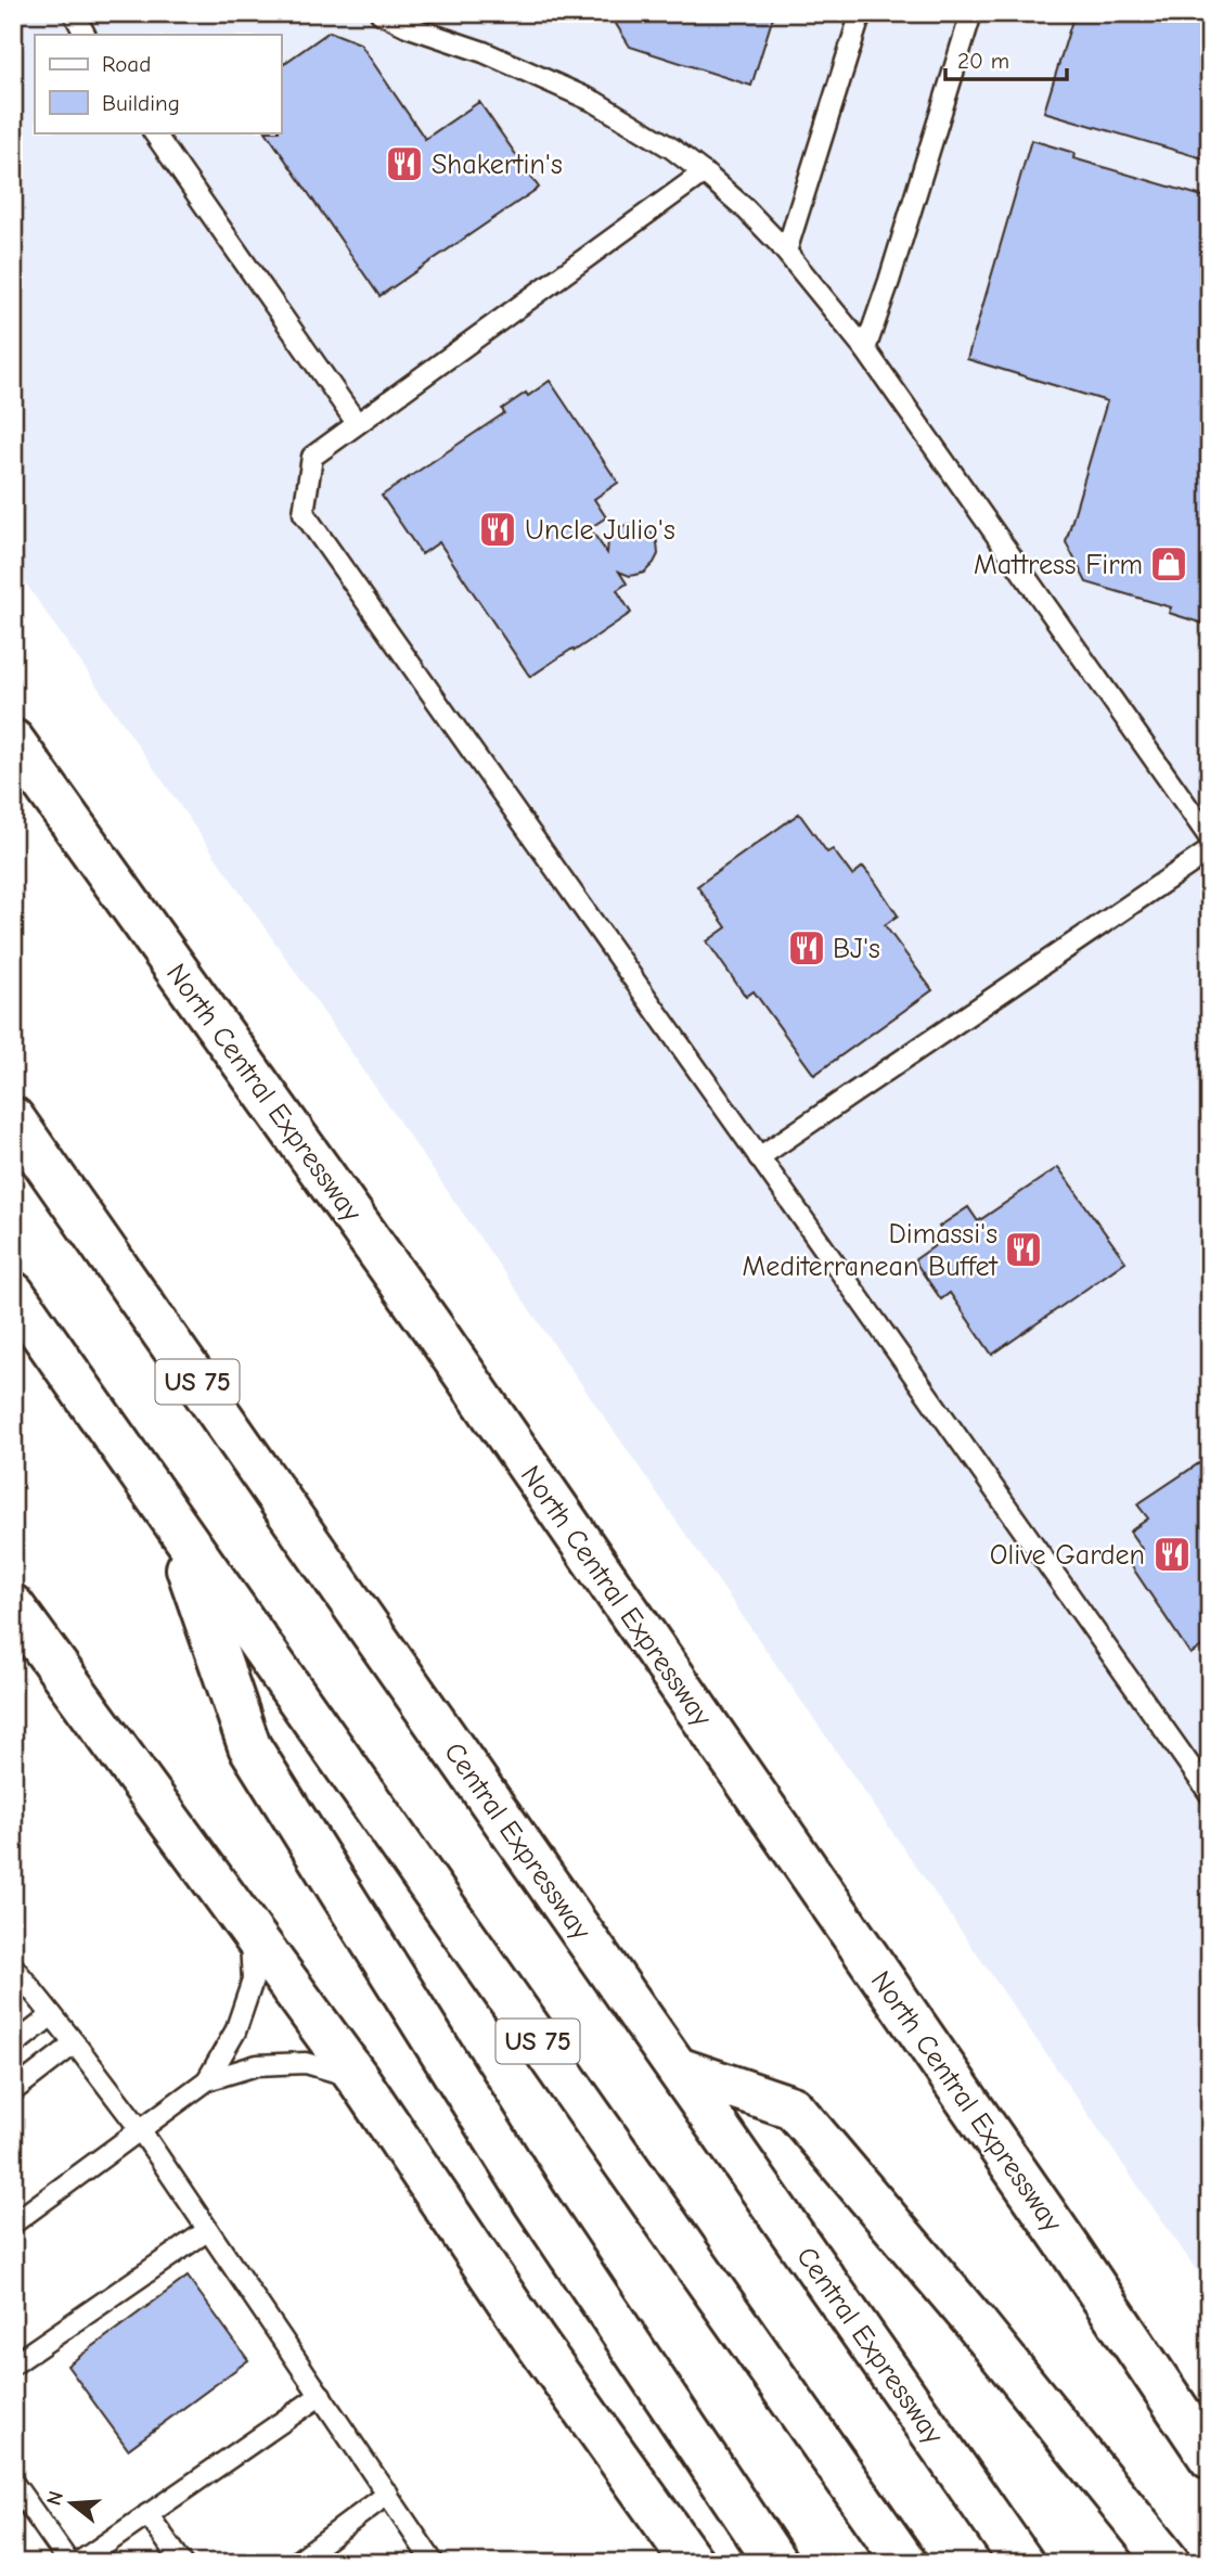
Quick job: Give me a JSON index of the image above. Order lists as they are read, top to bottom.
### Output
{
  "streets": {
    "main road": ["North Central Expressway", "US 75", "Central Expressway"]
  },
  "places": {
    "restaurant": [
      "Shakertin's",
      "Uncle Julio's",
      "BJ's",
      "Dimassi's Mediterranean Buffet",
      "Olive Garden"
    ],
    "shop": ["Mattress Firm"]
  },
  "legend": ["Road", "Building"],
  "scale_bar": "20 m",
  "north": "left"
}
